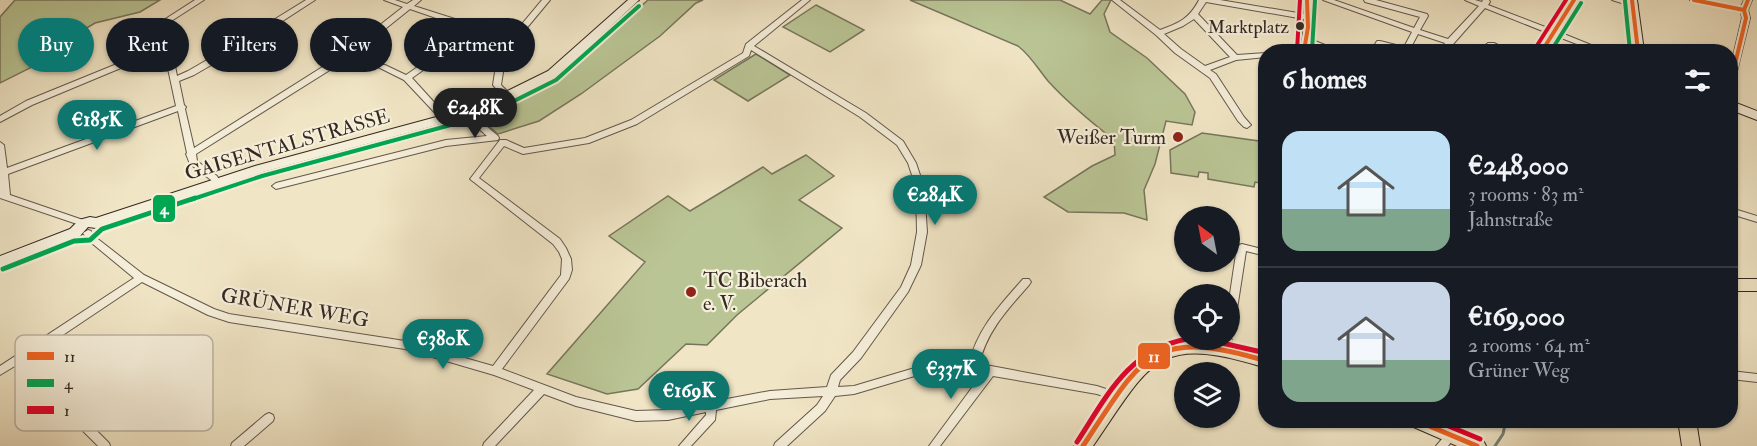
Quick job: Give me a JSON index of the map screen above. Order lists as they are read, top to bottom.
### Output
{
  "streets": {
    "main road": ["GAISENTALSTRASSE"],
    "street": ["GRÜNER WEG"]
  },
  "crossings": [
    ["GAISENTALSTRASSE", "GRÜNER WEG"]
  ],
  "places": ["Marktplatz", "Weißer Turm", "TC Biberach e. V."],
  "lines": ["transit line 11", "transit line 4", "transit line 1"],
  "legend": ["11", "4", "1"],
  "north": "top left",
  "page": {
    "chip": [
      "Buy",
      "Rent",
      "Filters",
      "New",
      "Apartment"
    ],
    "heading": "6 homes",
    "price": [
      "€248K",
      "€185K",
      "€284K",
      "€380K",
      "€337K",
      "€169K"
    ],
    "list": [
      {
        "name": "€248,000",
        "note": "3 rooms · 83 m² · Jahnstraße"
      },
      {
        "name": "€169,000",
        "note": "2 rooms · 64 m² · Grüner Weg"
      }
    ]
  }
}
